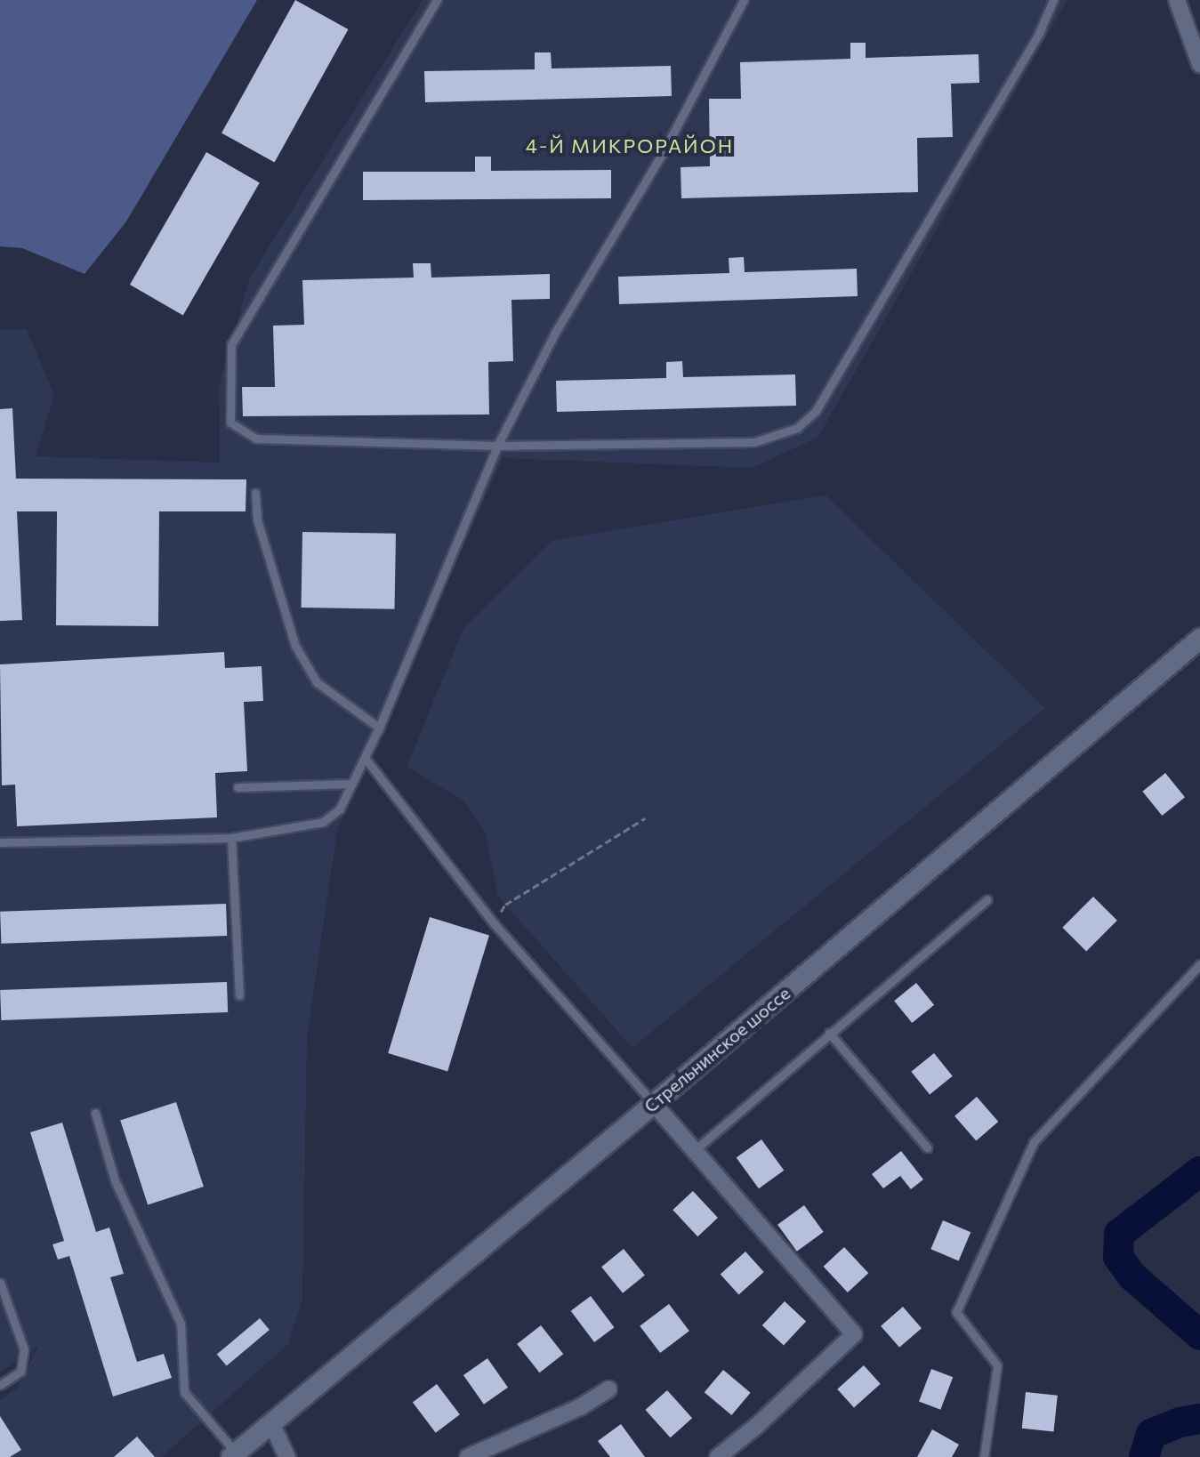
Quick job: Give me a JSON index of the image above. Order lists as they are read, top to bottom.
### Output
{
  "streets": {
    "main road": ["Стрельнинское шоссе"]
  },
  "districts": ["4-Й МИКРОРАЙОН"]
}
